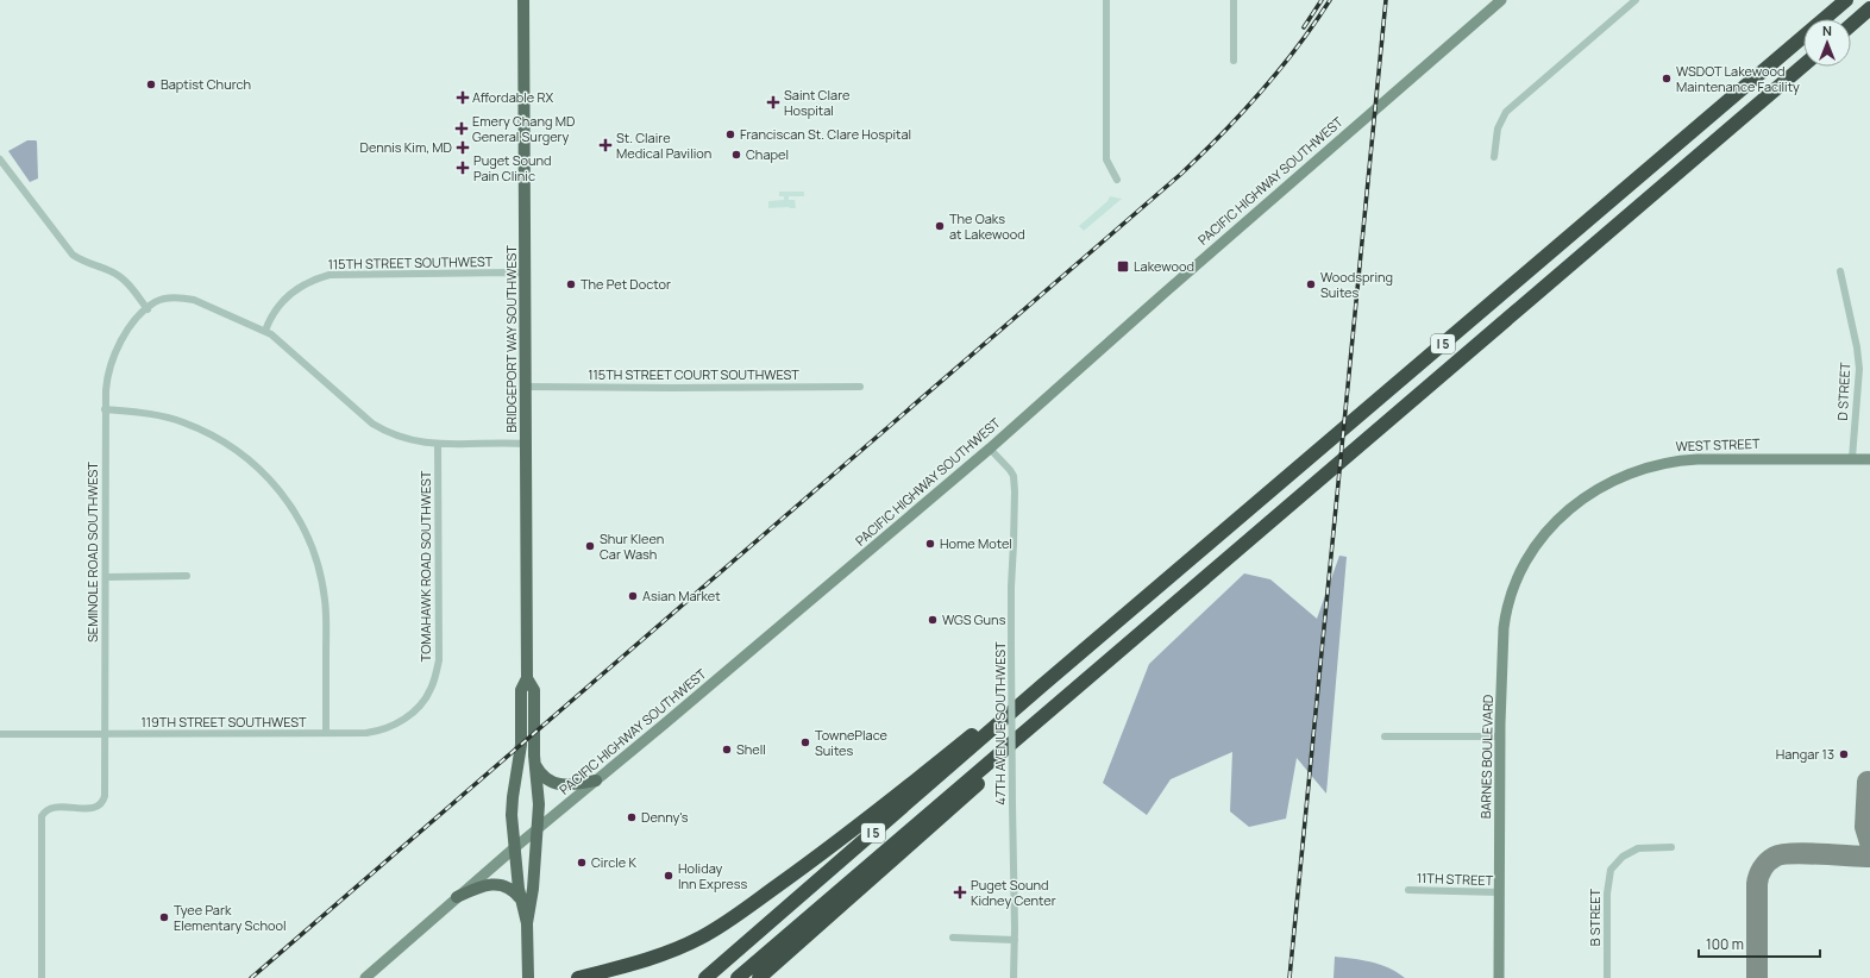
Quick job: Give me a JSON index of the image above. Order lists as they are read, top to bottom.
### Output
{
  "streets": {
    "highway": ["I 5"],
    "main road": [
      "PACIFIC HIGHWAY SOUTHWEST",
      "BRIDGEPORT WAY SOUTHWEST",
      "WEST STREET",
      "BARNES BOULEVARD"
    ],
    "street": [
      "115TH STREET SOUTHWEST",
      "115TH STREET COURT SOUTHWEST",
      "D STREET",
      "SEMINOLE ROAD SOUTHWEST",
      "TOMAHAWK ROAD SOUTHWEST",
      "119TH STREET SOUTHWEST",
      "47TH AVENUE SOUTHWEST",
      "11TH STREET",
      "B STREET"
    ]
  },
  "crossings": [
    ["PACIFIC HIGHWAY SOUTHWEST", "BRIDGEPORT WAY SOUTHWEST"],
    ["PACIFIC HIGHWAY SOUTHWEST", "47TH AVENUE SOUTHWEST"],
    ["115TH STREET SOUTHWEST", "BRIDGEPORT WAY SOUTHWEST"],
    ["115TH STREET SOUTHWEST", "SEMINOLE ROAD SOUTHWEST"],
    ["BRIDGEPORT WAY SOUTHWEST", "115TH STREET COURT SOUTHWEST"],
    ["BRIDGEPORT WAY SOUTHWEST", "SEMINOLE ROAD SOUTHWEST"],
    ["D STREET", "WEST STREET"],
    ["WEST STREET", "BARNES BOULEVARD"],
    ["SEMINOLE ROAD SOUTHWEST", "TOMAHAWK ROAD SOUTHWEST"],
    ["SEMINOLE ROAD SOUTHWEST", "119TH STREET SOUTHWEST"],
    ["TOMAHAWK ROAD SOUTHWEST", "119TH STREET SOUTHWEST"],
    ["BARNES BOULEVARD", "11TH STREET"]
  ],
  "places": {
    "other": [
      "WSDOT Lakewood Maintenance Facility",
      "Baptist Church",
      "Franciscan St. Clare Hospital",
      "Chapel",
      "The Oaks at Lakewood",
      "The Pet Doctor",
      "Woodspring Suites",
      "Home Motel",
      "Shur Kleen Car Wash",
      "Asian Market",
      "WGS Guns",
      "TownePlace Suites",
      "Shell",
      "Hangar 13",
      "Denny's",
      "Circle K",
      "Holiday Inn Express",
      "Tyee Park Elementary School"
    ],
    "health": [
      "Affordable RX",
      "Saint Clare Hospital",
      "Emery Chang MD General Surgery",
      "St. Claire Medical Pavilion",
      "Dennis Kim, MD",
      "Puget Sound Pain Clinic",
      "Puget Sound Kidney Center"
    ],
    "transit": ["Lakewood"]
  },
  "scale_bar": "100 m",
  "north": "top"
}
